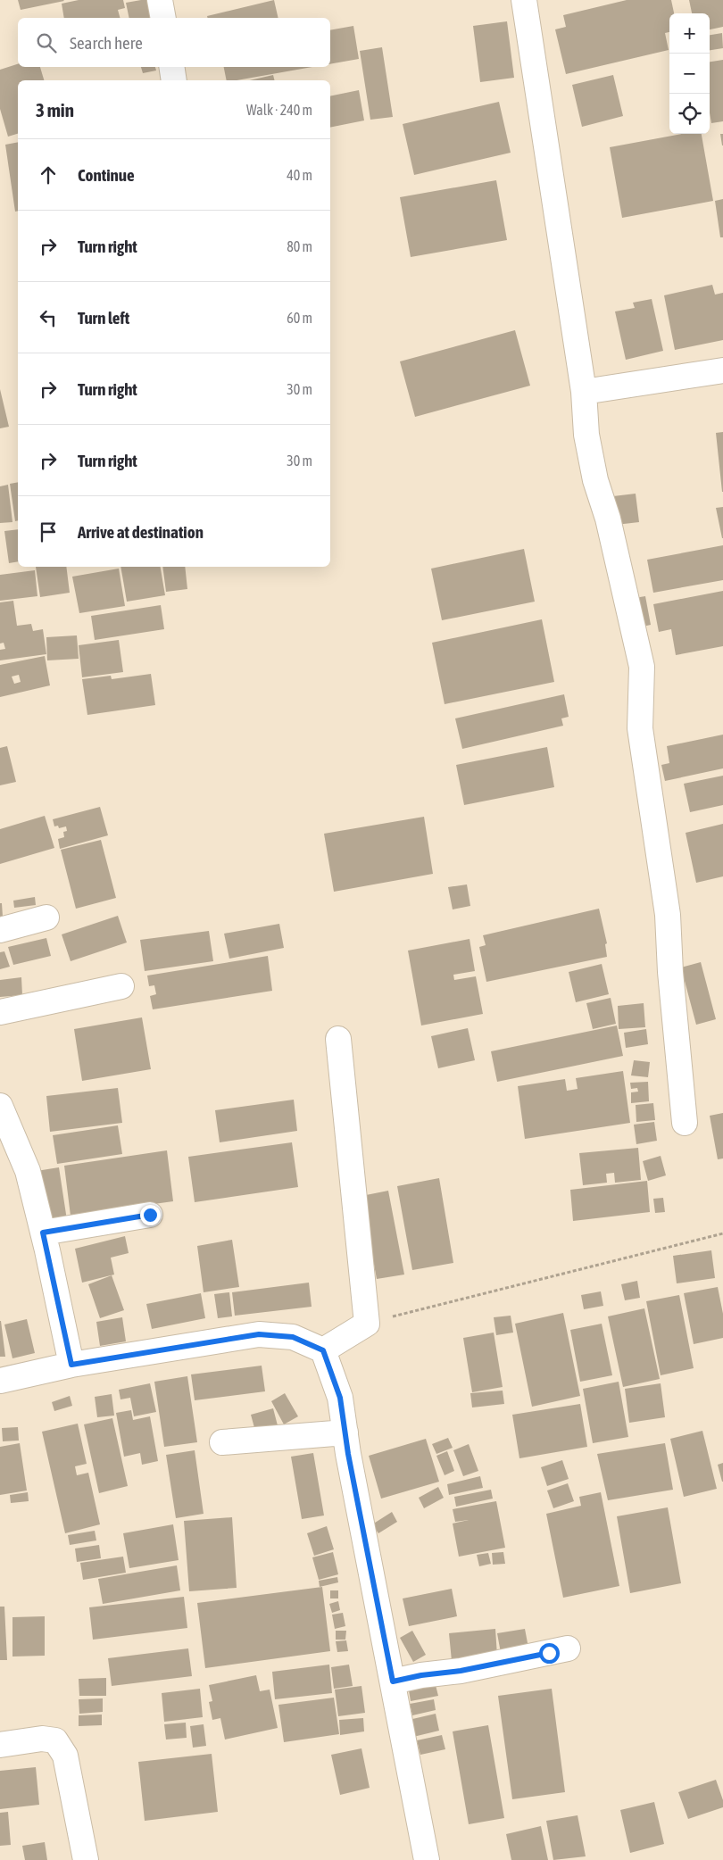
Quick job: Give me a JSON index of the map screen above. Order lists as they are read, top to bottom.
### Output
{
  "page": {
    "map_buttons": ["+", "−"],
    "search": "Search here",
    "heading": ["3 min", "Walk · 240 m"],
    "list": [
      ["Continue", "40 m"],
      ["Turn right", "80 m"],
      ["Turn left", "60 m"],
      ["Turn right", "30 m"],
      ["Turn right", "30 m"],
      "Arrive at destination"
    ]
  }
}
